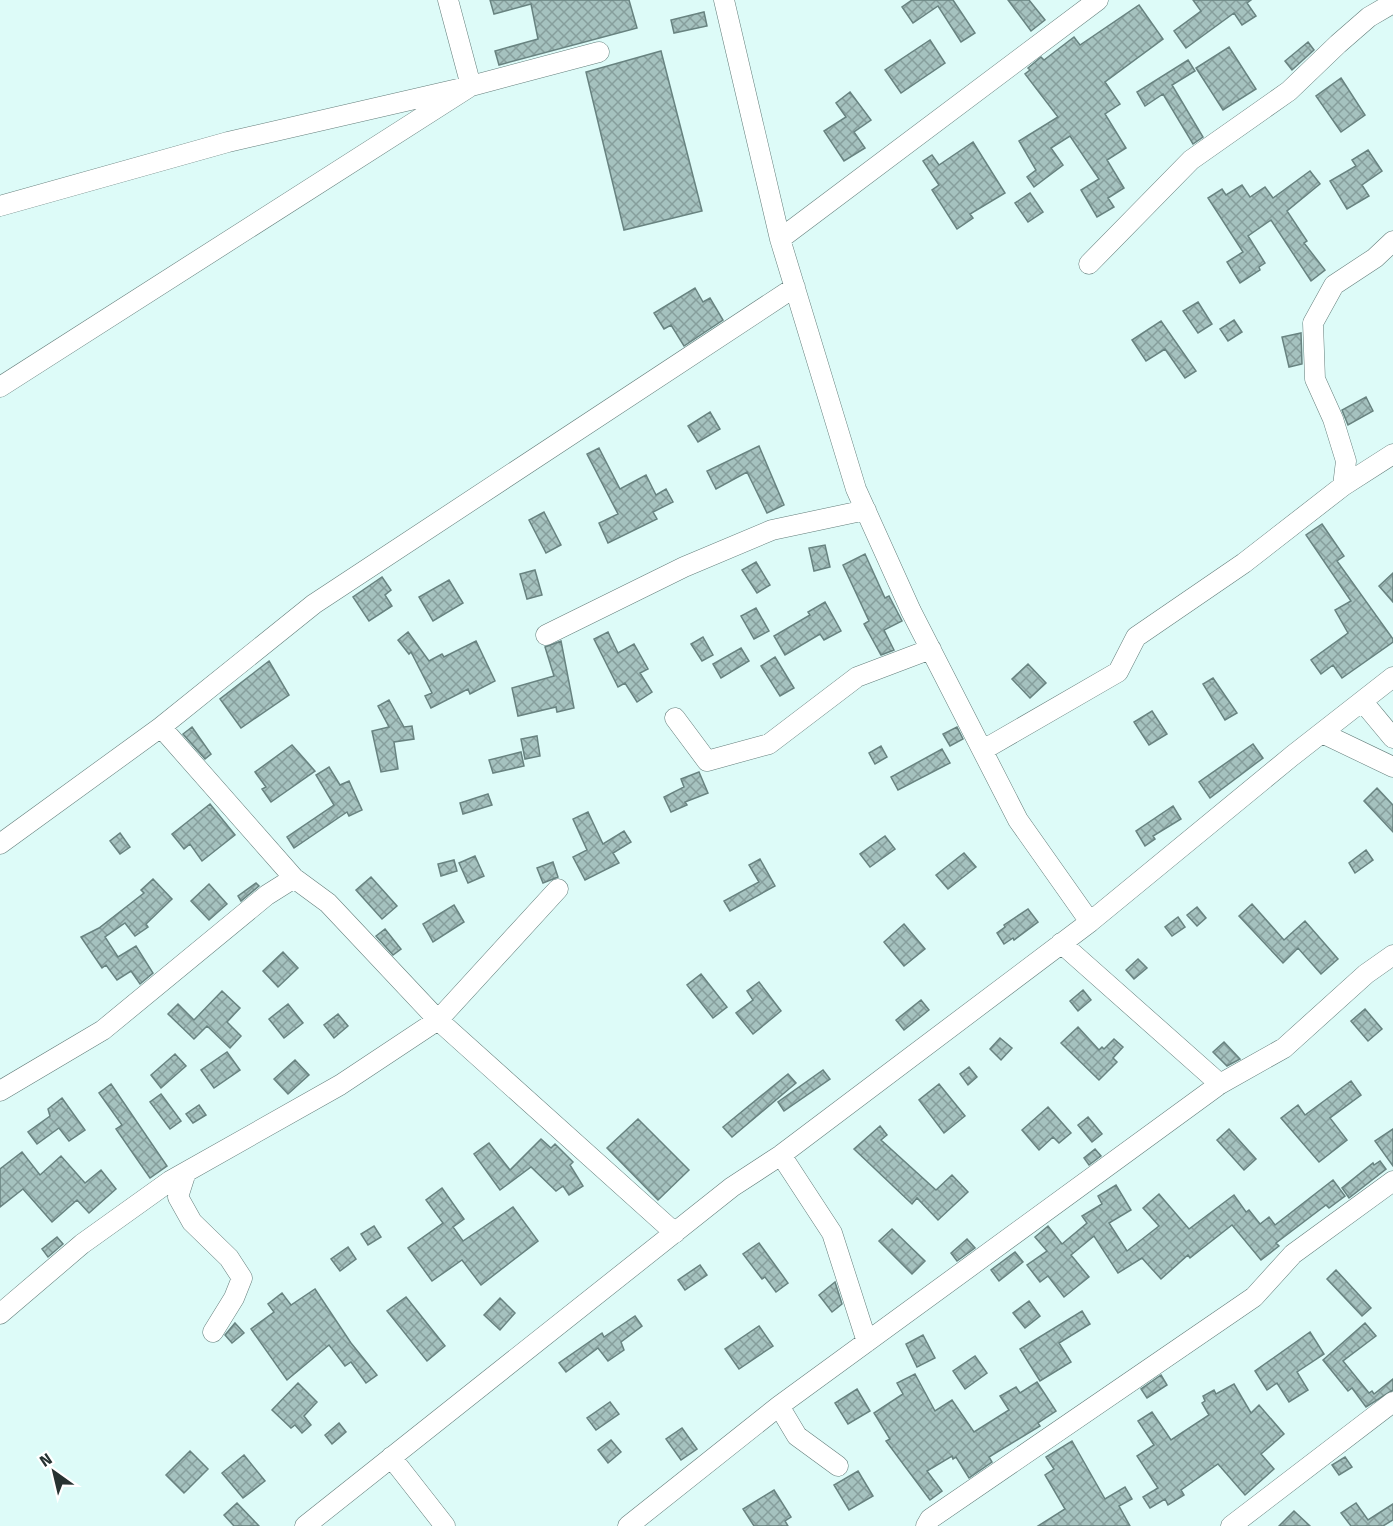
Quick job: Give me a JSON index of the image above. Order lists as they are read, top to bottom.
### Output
{
  "north": "top left"
}
